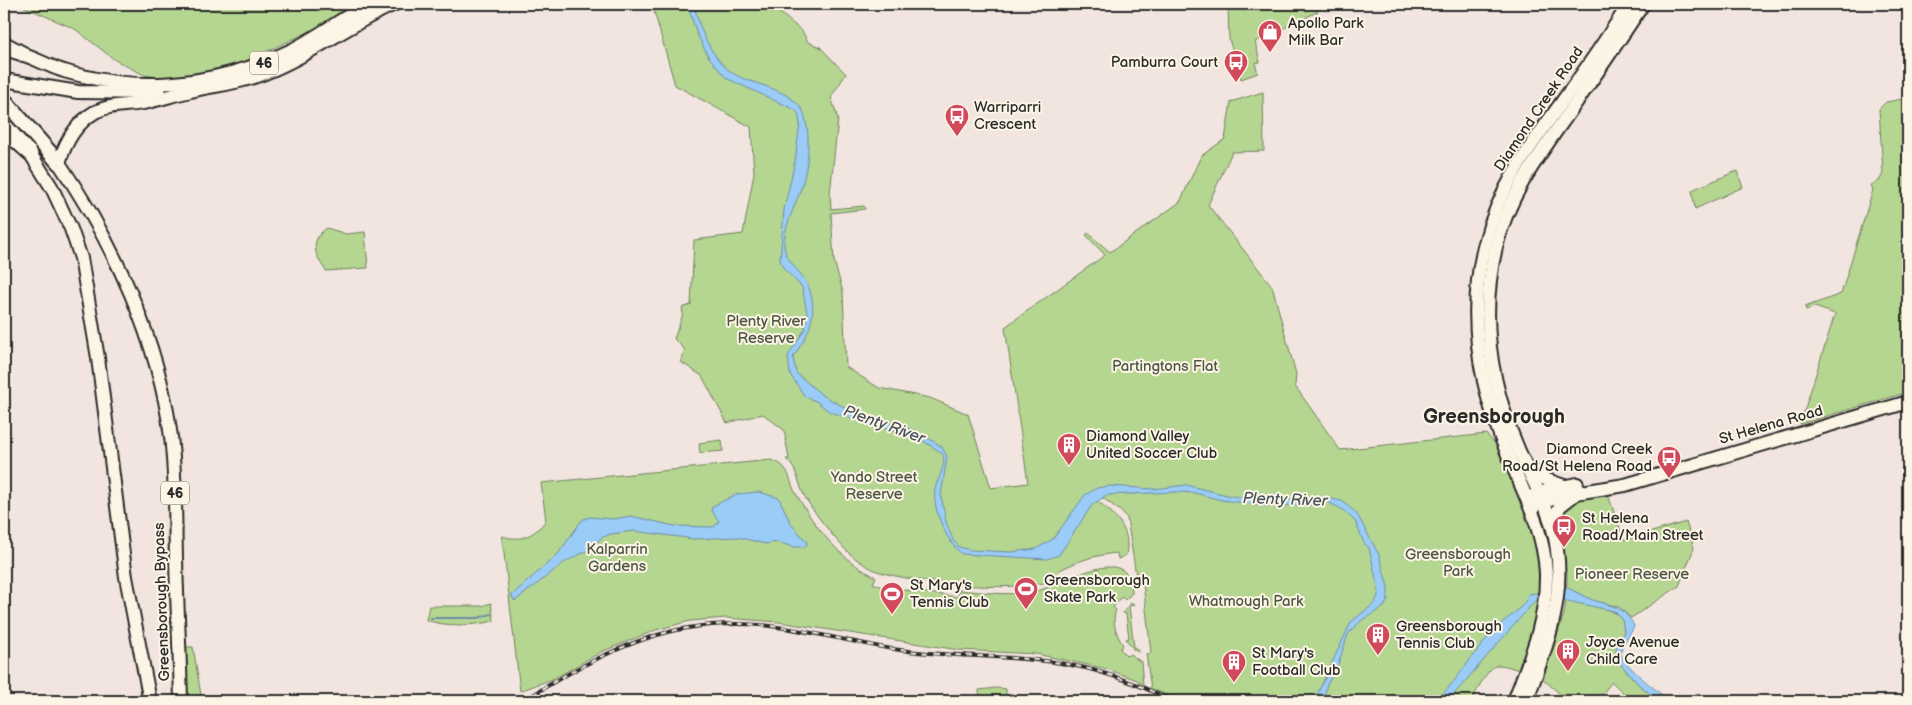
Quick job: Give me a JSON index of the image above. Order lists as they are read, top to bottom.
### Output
{
  "streets": {
    "main road": [
      "46",
      "Diamond Creek Road",
      "St Helena Road",
      "Greensborough Bypass"
    ]
  },
  "crossings": [
    ["46", "Greensborough Bypass"],
    ["Diamond Creek Road", "St Helena Road"]
  ],
  "districts": ["Greensborough"],
  "water": ["Plenty River"],
  "parks": [
    "Plenty River Reserve",
    "Partingtons Flat",
    "Yando Street Reserve",
    "Kalparrin Gardens",
    "Greensborough Park",
    "Pioneer Reserve",
    "Whatmough Park"
  ],
  "places": {
    "shop": ["Apollo Park Milk Bar"],
    "bus stop": [
      "Pamburra Court",
      "Warriparri Crescent",
      "Diamond Creek Road/St Helena Road",
      "St Helena Road/Main Street"
    ],
    "building": [
      "Diamond Valley United Soccer Club",
      "Greensborough Tennis Club",
      "Joyce Avenue Child Care",
      "St Mary's Football Club"
    ],
    "sports": ["Greensborough Skate Park", "St Mary's Tennis Club"]
  }
}
